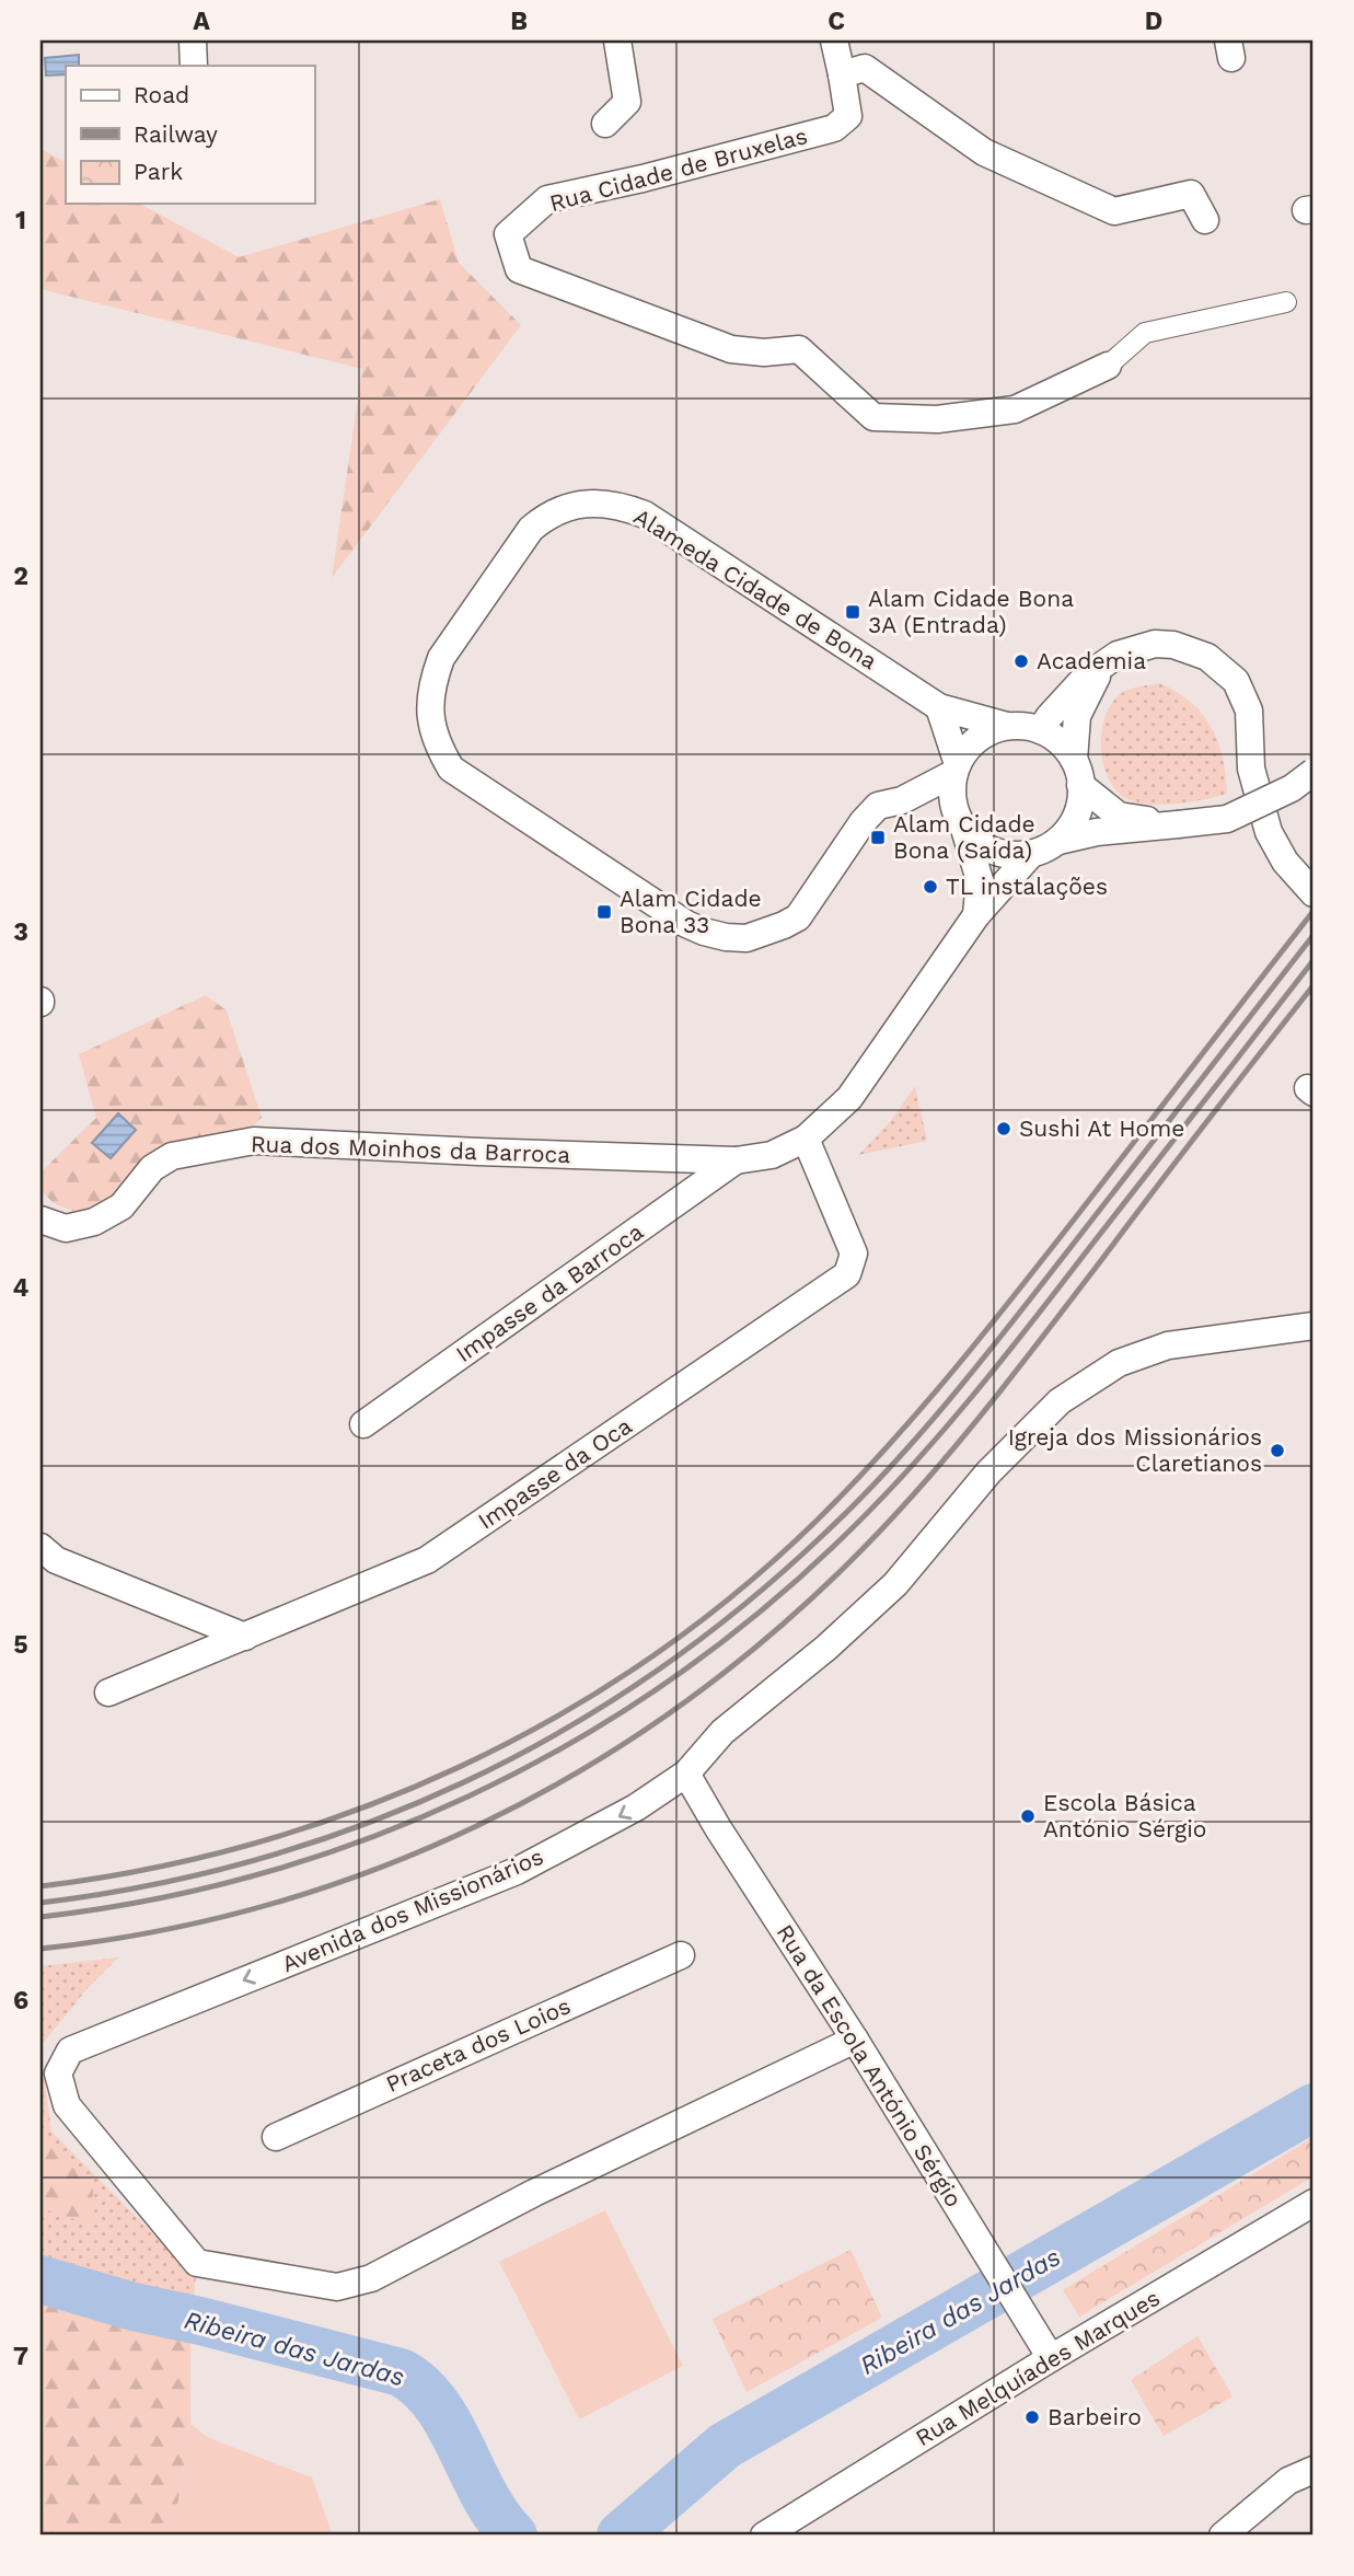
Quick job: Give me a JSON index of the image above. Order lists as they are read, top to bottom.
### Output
{
  "streets": {
    "street": [
      "Rua Cidade de Bruxelas",
      "Alameda Cidade de Bona",
      "Rua dos Moinhos da Barroca",
      "Impasse da Barroca",
      "Impasse da Oca",
      "Avenida dos Missionários",
      "Praceta dos Loios",
      "Rua da Escola António Sérgio",
      "Rua Melquíades Marques"
    ]
  },
  "crossings": [
    ["Alameda Cidade de Bona", "Rua dos Moinhos da Barroca"],
    ["Rua dos Moinhos da Barroca", "Impasse da Barroca"],
    ["Rua dos Moinhos da Barroca", "Impasse da Oca"],
    ["Avenida dos Missionários", "Rua da Escola António Sérgio"],
    ["Rua da Escola António Sérgio", "Rua Melquíades Marques"]
  ],
  "water": ["Ribeira das Jardas"],
  "places": {
    "transit": ["Alam Cidade Bona 3A (Entrada)", "Alam Cidade Bona (Saída)", "Alam Cidade Bona 33"],
    "other": [
      "Academia",
      "TL instalações",
      "Sushi At Home",
      "Igreja dos Missionários Claretianos",
      "Escola Básica António Sérgio",
      "Barbeiro"
    ]
  },
  "legend": ["Road", "Railway", "Park"],
  "grid": {
    "columns": [
      "A",
      "B",
      "C",
      "D"
    ],
    "rows": [
      "1",
      "2",
      "3",
      "4",
      "5",
      "6",
      "7"
    ]
  }
}
